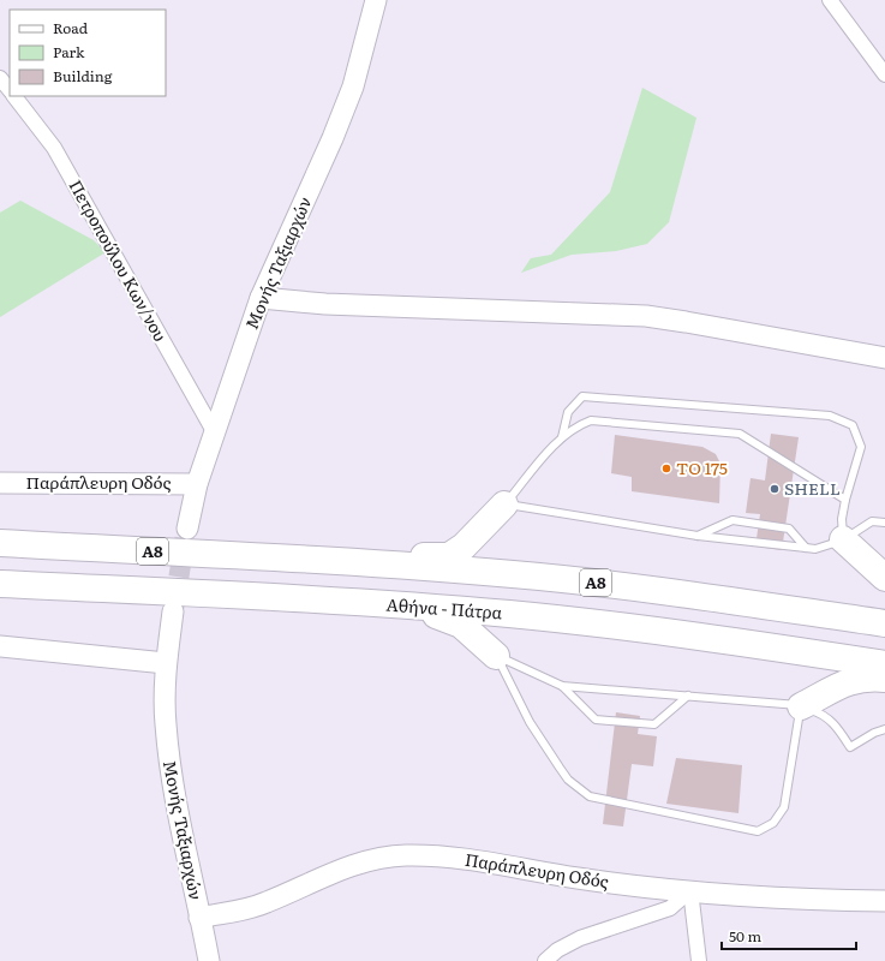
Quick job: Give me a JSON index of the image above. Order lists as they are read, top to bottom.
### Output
{
  "streets": {
    "highway": ["Α8", "Αθήνα - Πάτρα"],
    "street": ["Πετροπούλου Κων/νου", "Μονής Ταξιαρχών", "Παράπλευρη Οδός"]
  },
  "crossings": [
    ["Πετροπούλου Κων/νου", "Μονής Ταξιαρχών"],
    ["Μονής Ταξιαρχών", "Παράπλευρη Οδός"]
  ],
  "places": ["TO 175", "SHELL"],
  "legend": ["Road", "Park", "Building"],
  "scale_bar": "50 m"
}
